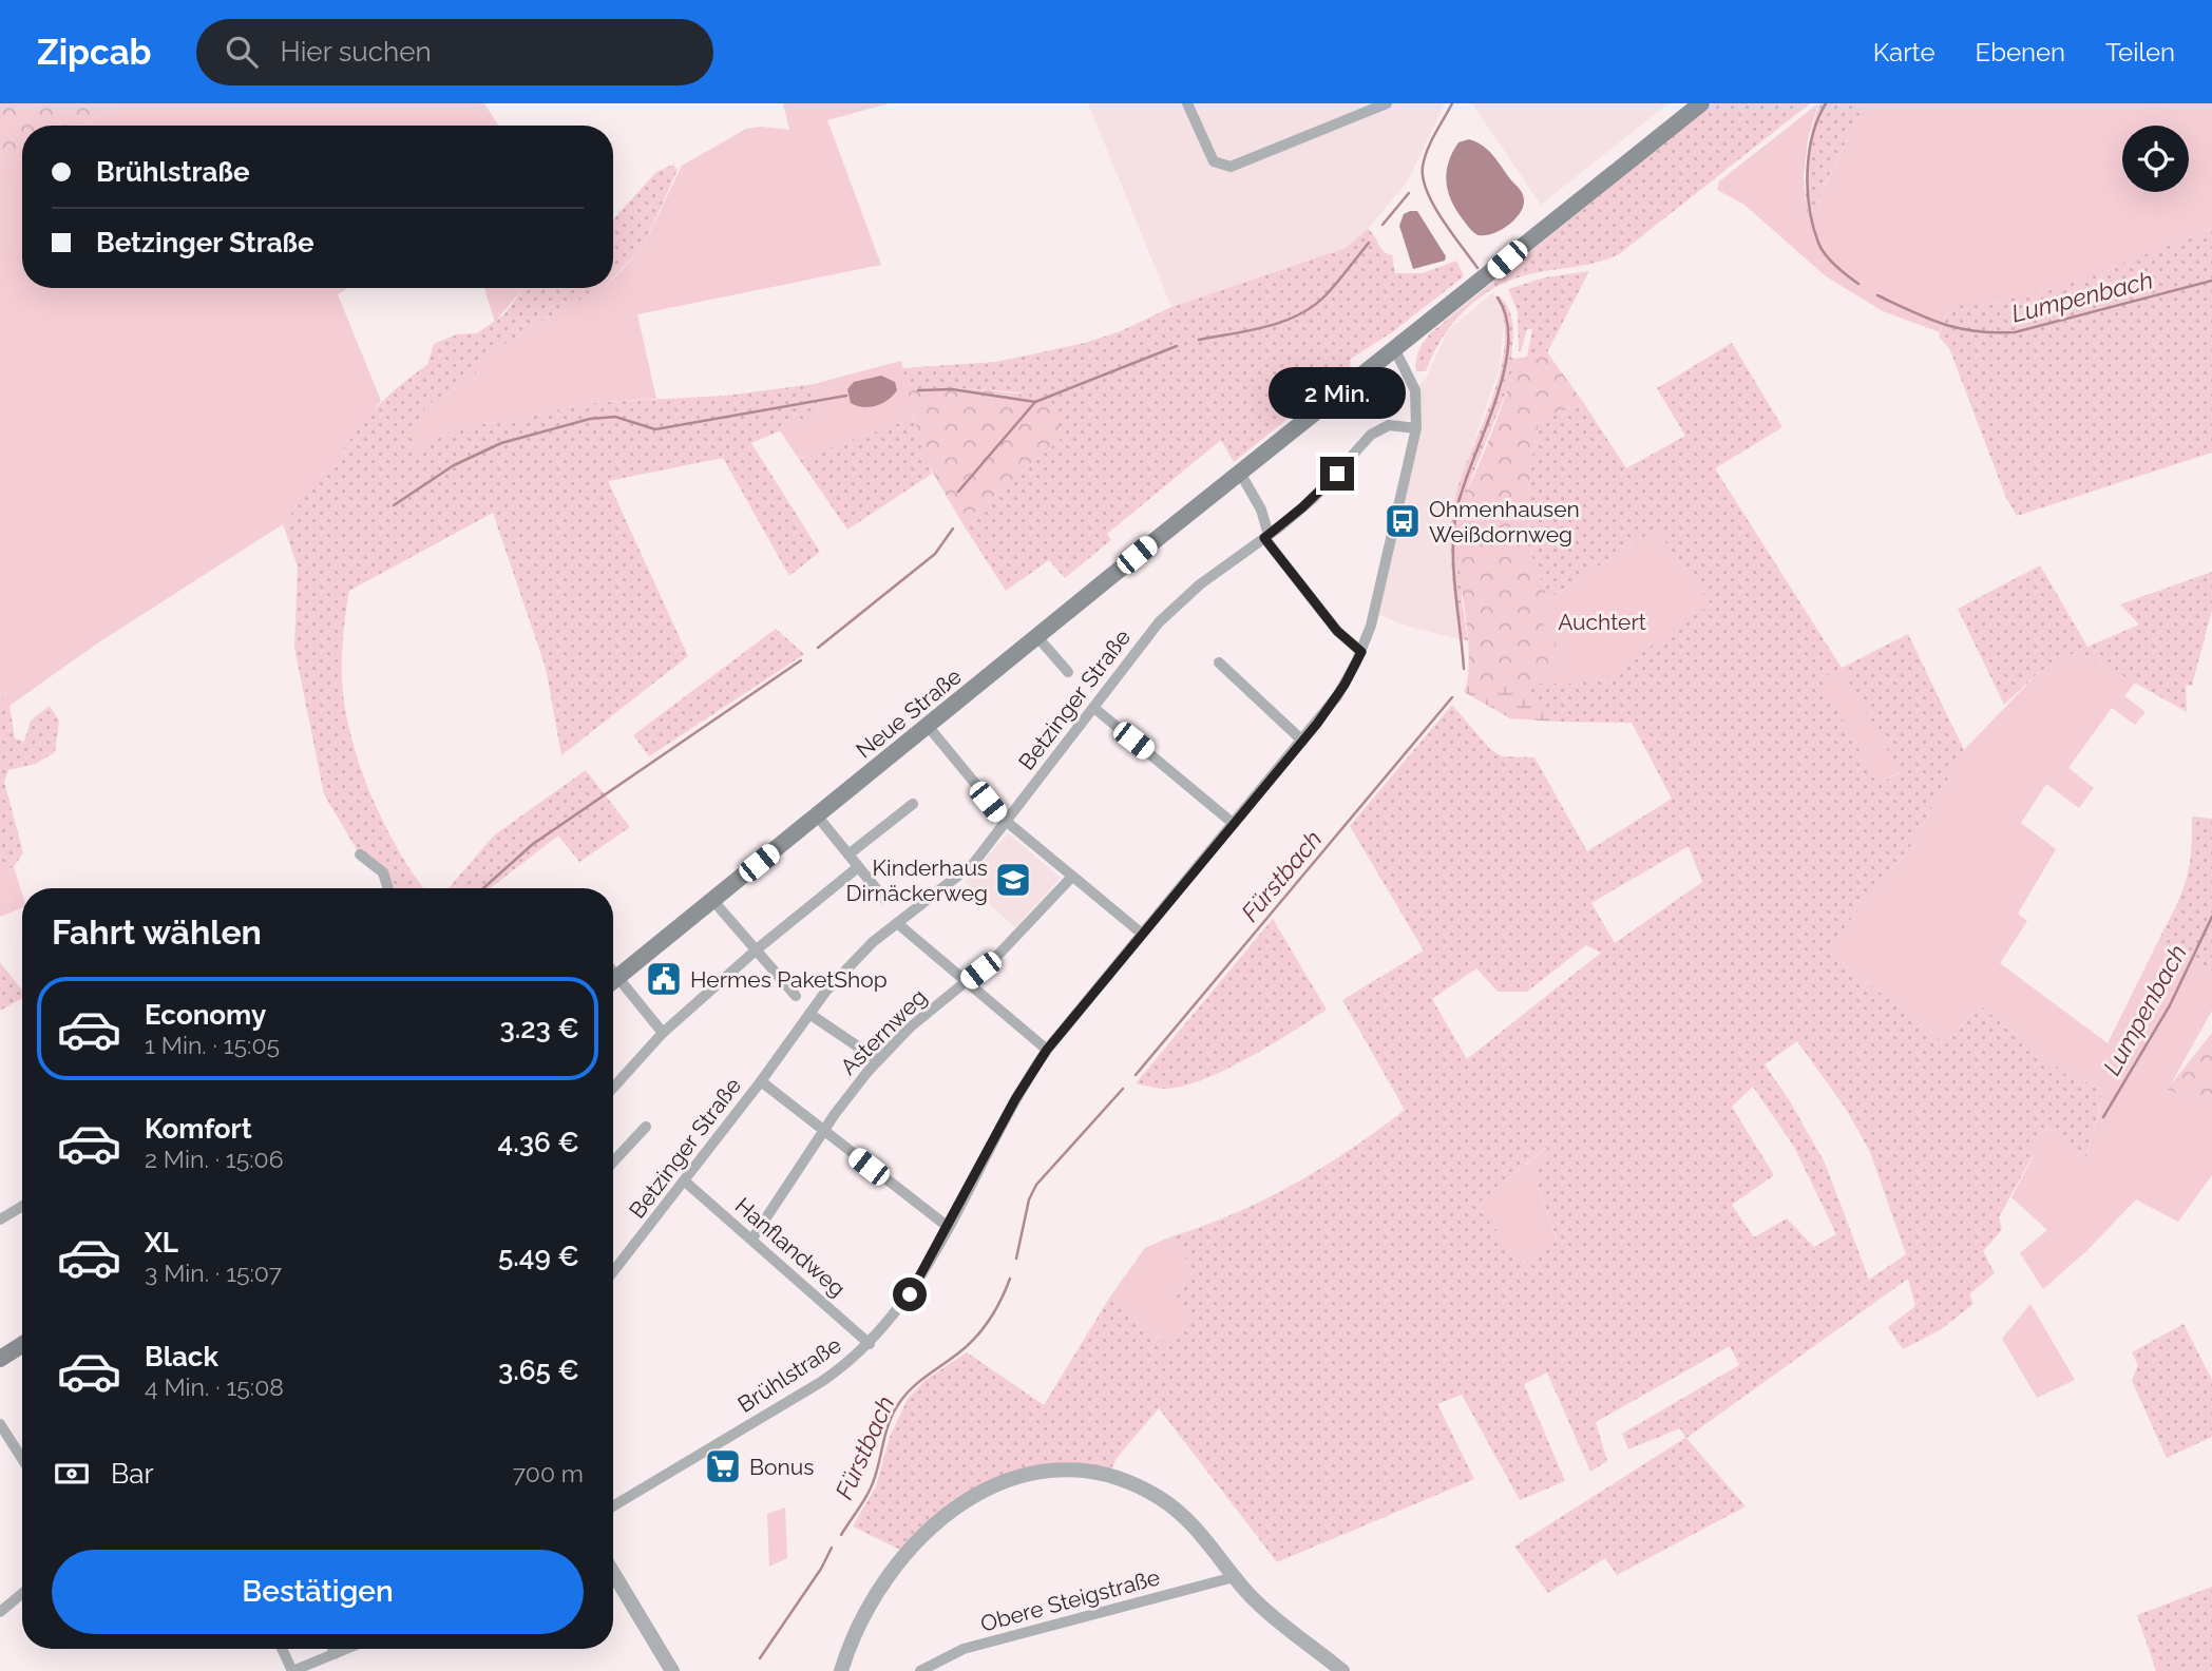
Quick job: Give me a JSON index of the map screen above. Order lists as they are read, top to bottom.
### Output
{
  "streets": {
    "main road": ["Neue Straße"],
    "street": [
      "Betzinger Straße",
      "Asternweg",
      "Hanflandweg",
      "Brühlstraße",
      "Obere Steigstraße"
    ]
  },
  "crossings": [
    ["Betzinger Straße", "Hanflandweg"],
    ["Betzinger Straße", "Brühlstraße"],
    ["Neue Straße", "Brühlstraße"],
    ["Asternweg", "Hanflandweg"],
    ["Hanflandweg", "Brühlstraße"]
  ],
  "water": ["Lumpenbach", "Fürstbach"],
  "parks": ["Auchtert"],
  "places": {
    "bus stop": ["Ohmenhausen Weißdornweg"],
    "school or university": ["Kinderhaus Dirnäckerweg"],
    "public building": ["Hermes PaketShop"],
    "supermarket": ["Bonus"]
  },
  "page": {
    "header": "Zipcab",
    "search": "Hier suchen",
    "nav": ["Karte", "Ebenen", "Teilen"],
    "banner": ["Brühlstraße", "Betzinger Straße"],
    "bubble": "2 Min.",
    "heading": "Fahrt wählen",
    "list": [
      {
        "name": "Economy",
        "note": "1 Min. · 15:05",
        "value": "3.23 €"
      },
      {
        "name": "Komfort",
        "note": "2 Min. · 15:06",
        "value": "4.36 €"
      },
      {
        "name": "XL",
        "note": "3 Min. · 15:07",
        "value": "5.49 €"
      },
      {
        "name": "Black",
        "note": "4 Min. · 15:08",
        "value": "3.65 €"
      }
    ],
    "pay": ["Bar", "700 m"],
    "buttons": "Bestätigen"
  }
}
